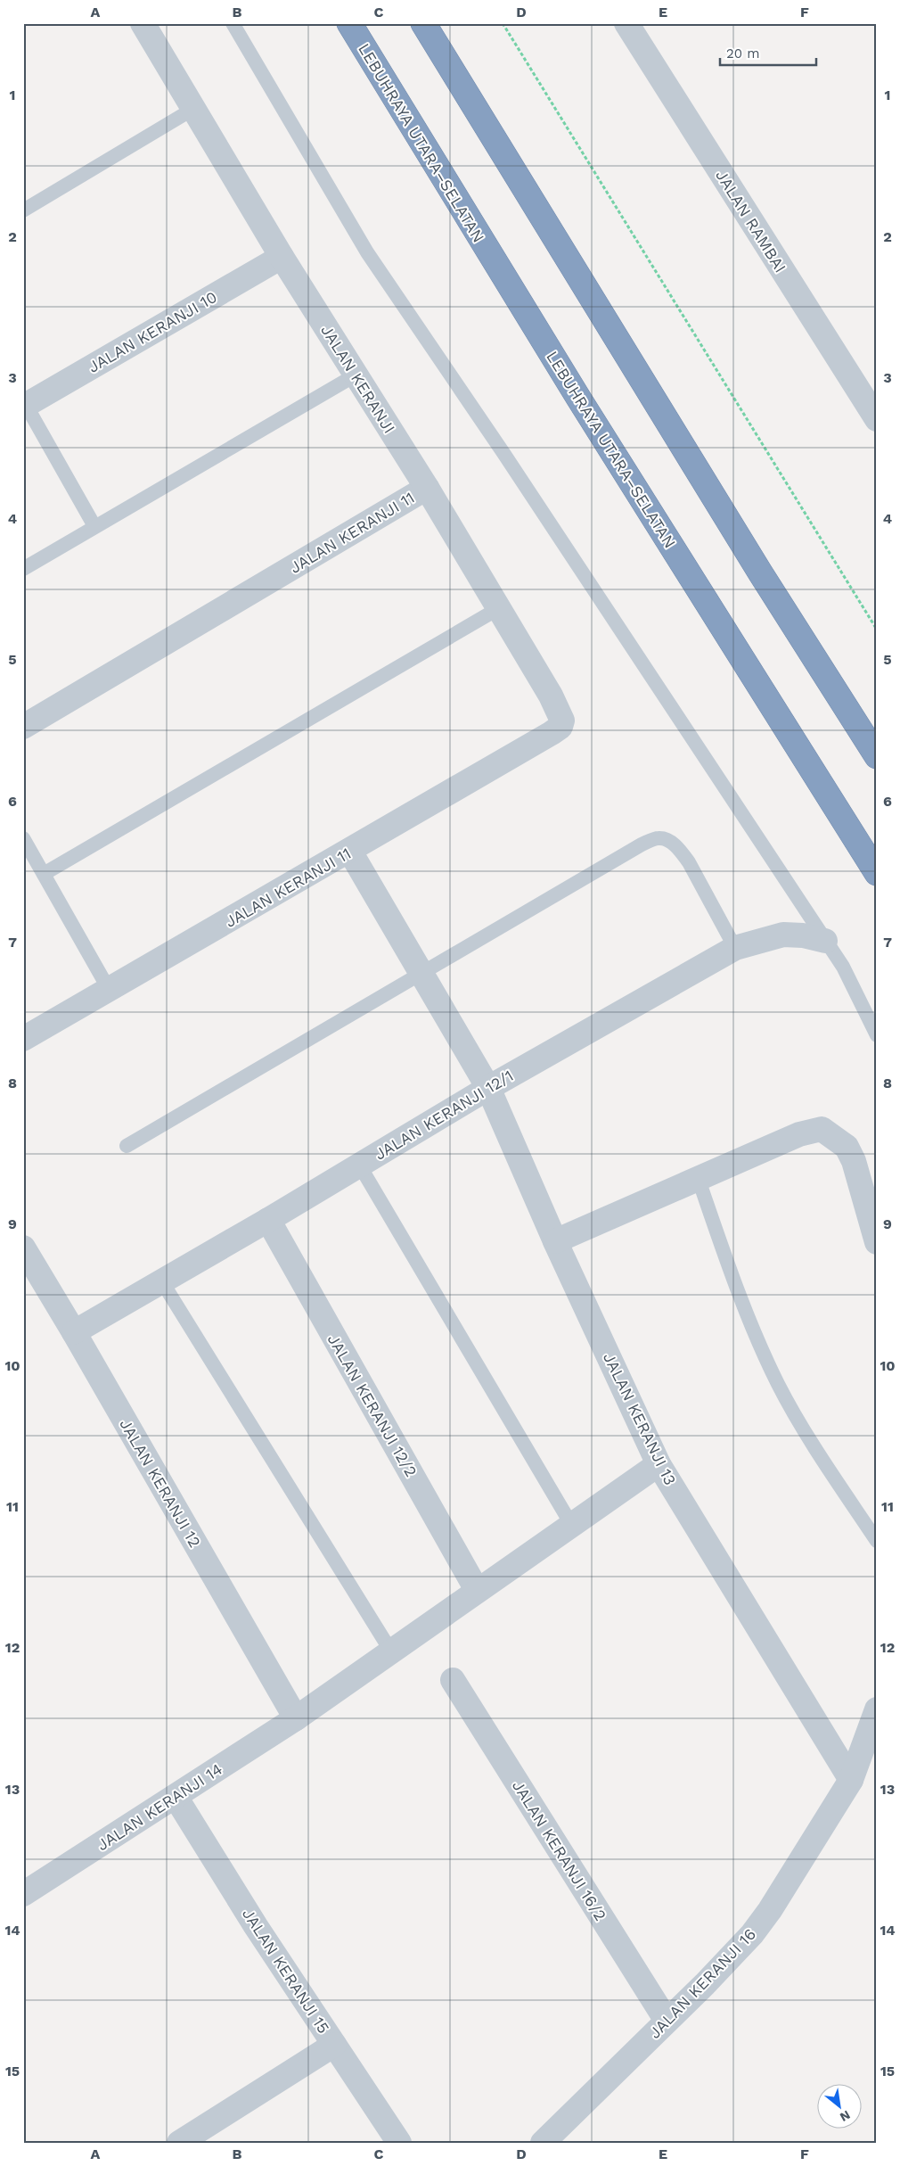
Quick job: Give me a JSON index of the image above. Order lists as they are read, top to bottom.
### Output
{
  "streets": {
    "highway": ["LEBUHRAYA UTARA–SELATAN"],
    "street": [
      "JALAN RAMBAI",
      "JALAN KERANJI 10",
      "JALAN KERANJI",
      "JALAN KERANJI 11",
      "JALAN KERANJI 12/1",
      "JALAN KERANJI 12/2",
      "JALAN KERANJI 13",
      "JALAN KERANJI 12",
      "JALAN KERANJI 14",
      "JALAN KERANJI 16/2",
      "JALAN KERANJI 15",
      "JALAN KERANJI 16"
    ]
  },
  "crossings": [
    ["JALAN KERANJI 10", "JALAN KERANJI"],
    ["JALAN KERANJI", "JALAN KERANJI 11"],
    ["JALAN KERANJI 11", "JALAN KERANJI 13"],
    ["JALAN KERANJI 12/1", "JALAN KERANJI 12/2"],
    ["JALAN KERANJI 12/1", "JALAN KERANJI 13"],
    ["JALAN KERANJI 12/1", "JALAN KERANJI 12"],
    ["JALAN KERANJI 12/2", "JALAN KERANJI 14"],
    ["JALAN KERANJI 13", "JALAN KERANJI 14"],
    ["JALAN KERANJI 13", "JALAN KERANJI 16"],
    ["JALAN KERANJI 12", "JALAN KERANJI 14"],
    ["JALAN KERANJI 14", "JALAN KERANJI 15"],
    ["JALAN KERANJI 16/2", "JALAN KERANJI 16"]
  ],
  "scale_bar": "20 m",
  "north": "bottom right",
  "grid": {
    "columns": [
      "A",
      "B",
      "C",
      "D",
      "E",
      "F"
    ],
    "rows": [
      "1",
      "2",
      "3",
      "4",
      "5",
      "6",
      "7",
      "8",
      "9",
      "10",
      "11",
      "12",
      "13",
      "14",
      "15"
    ]
  }
}
